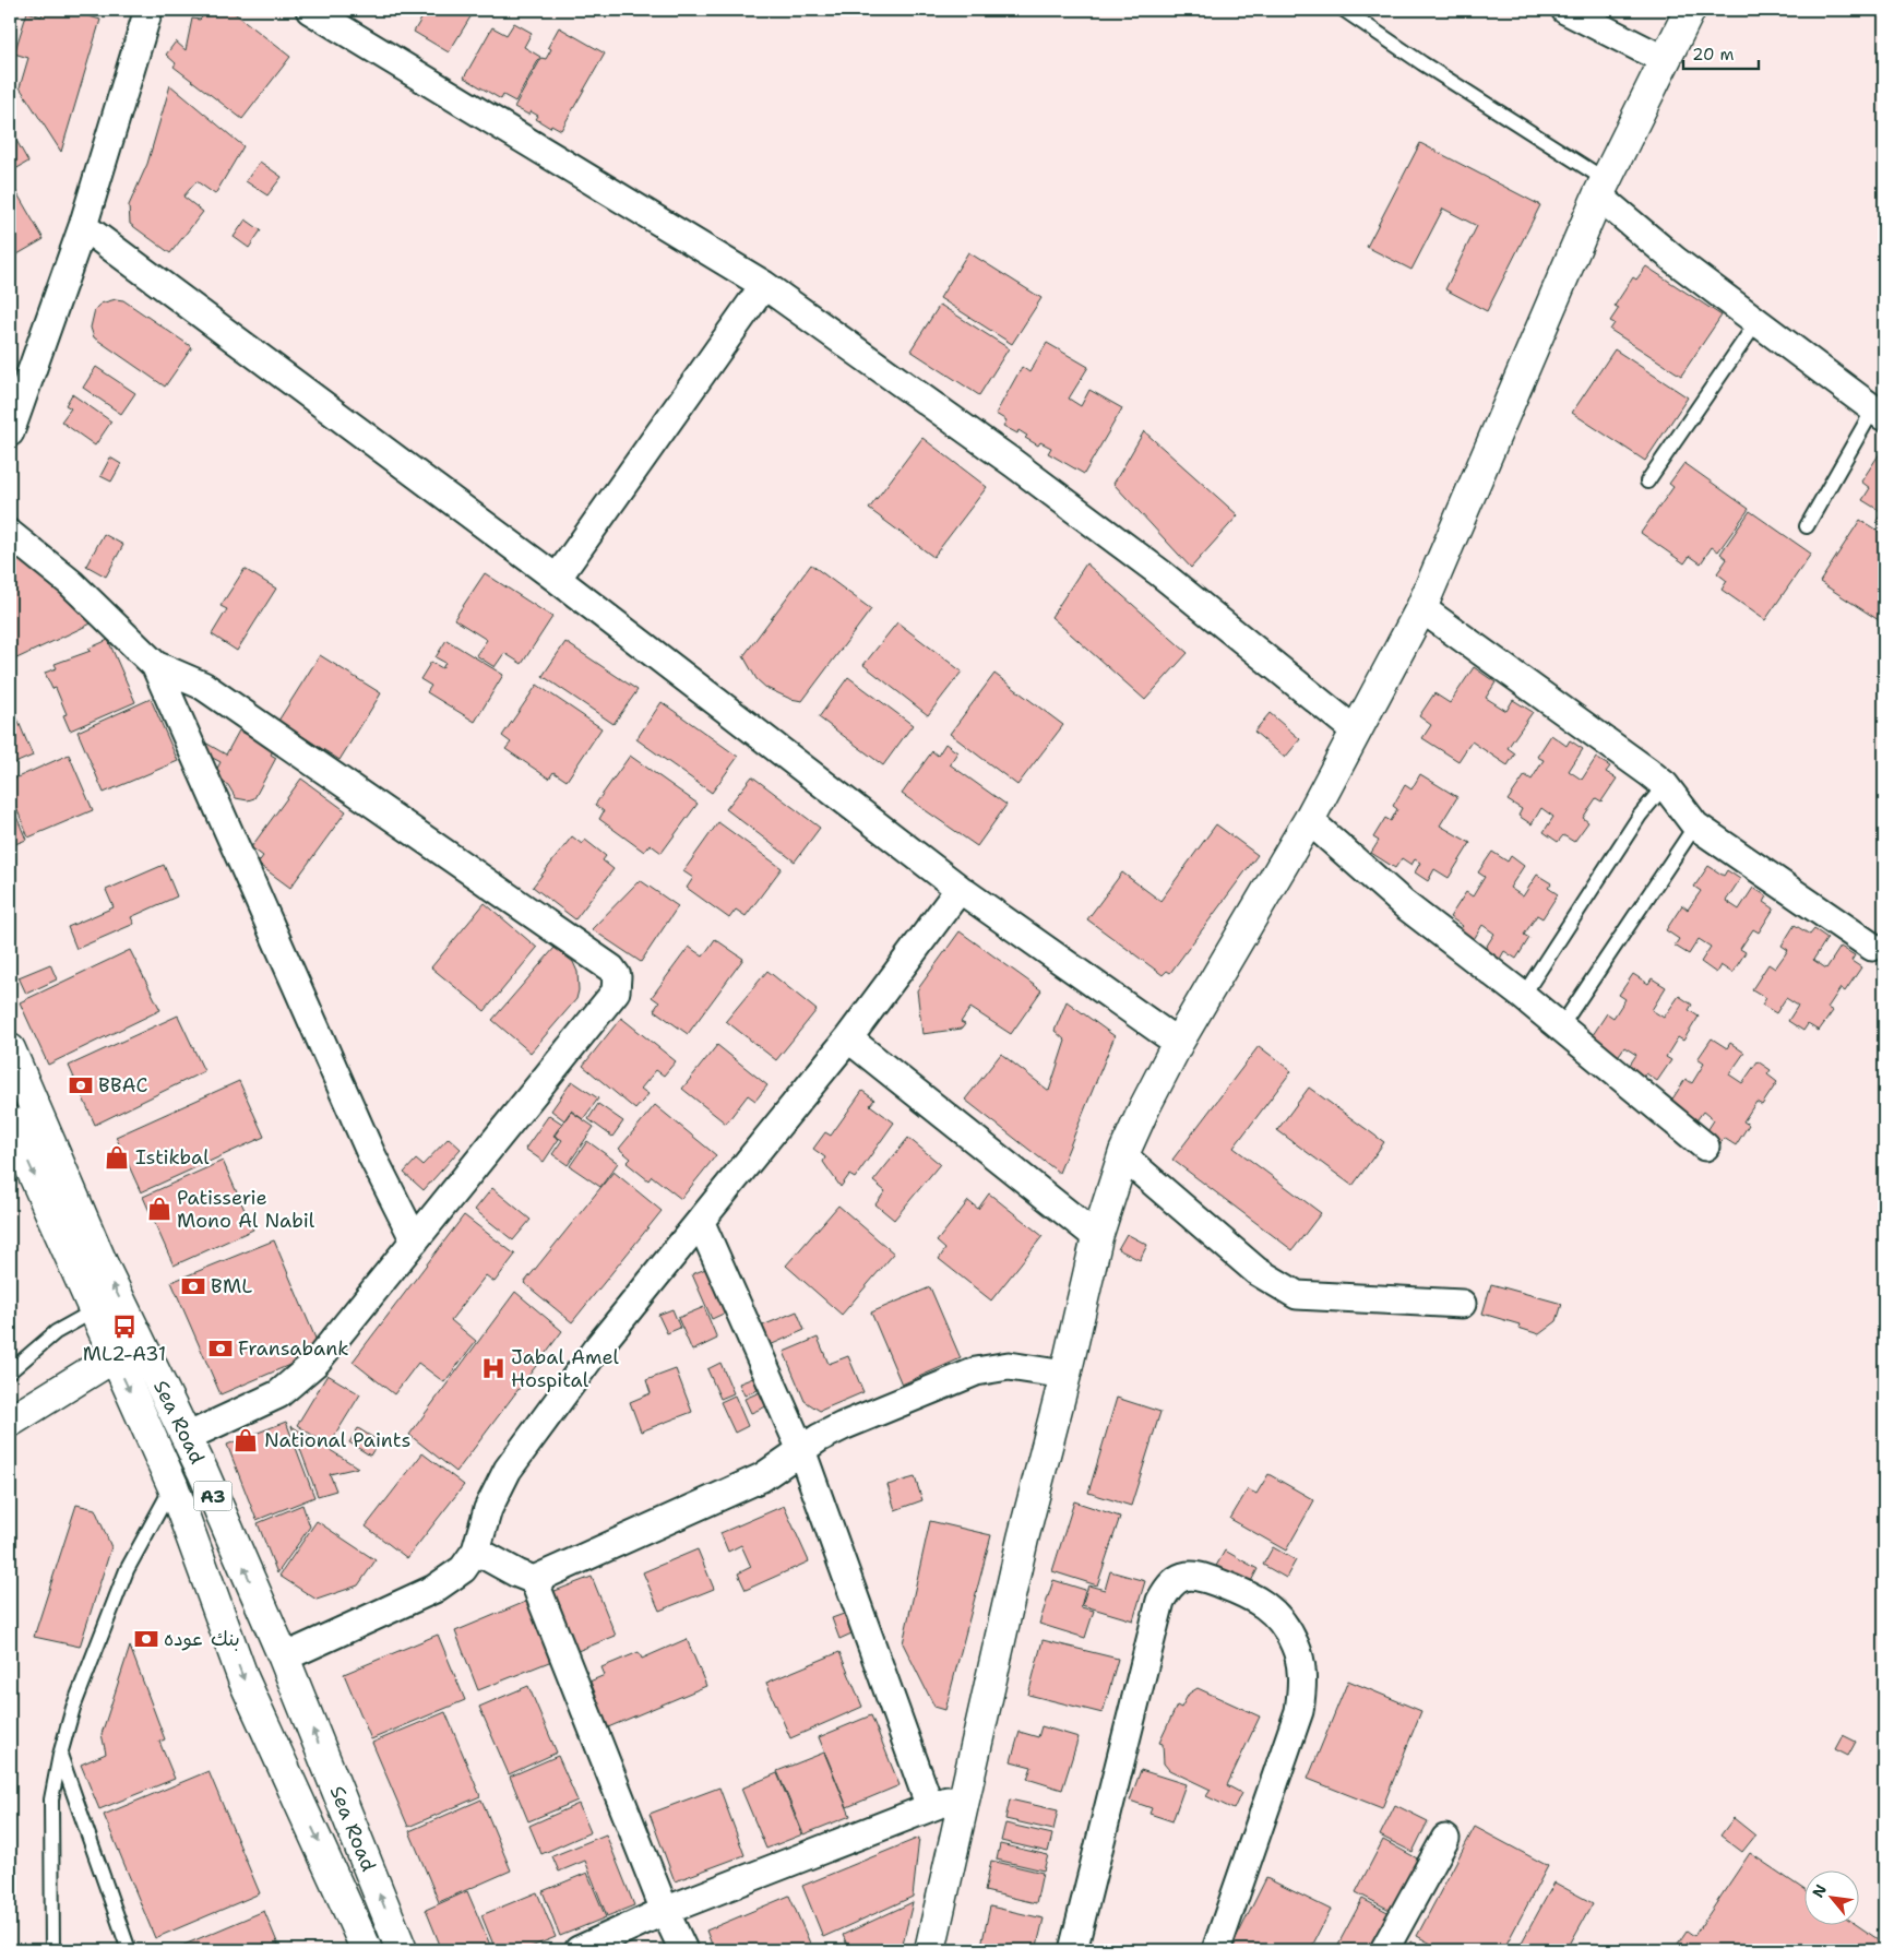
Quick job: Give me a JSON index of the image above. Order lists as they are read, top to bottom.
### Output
{
  "streets": {
    "main road": ["Sea Road", "A3"]
  },
  "places": {
    "bank": [
      "BBAC",
      "BML",
      "Fransabank",
      "بنك عوده"
    ],
    "shop": ["Istikbal", "Patisserie Mono Al Nabil", "National Paints"],
    "bus stop": ["ML2-A31"],
    "hospital": ["Jabal Amel Hospital"]
  },
  "scale_bar": "20 m",
  "north": "top left"
}
